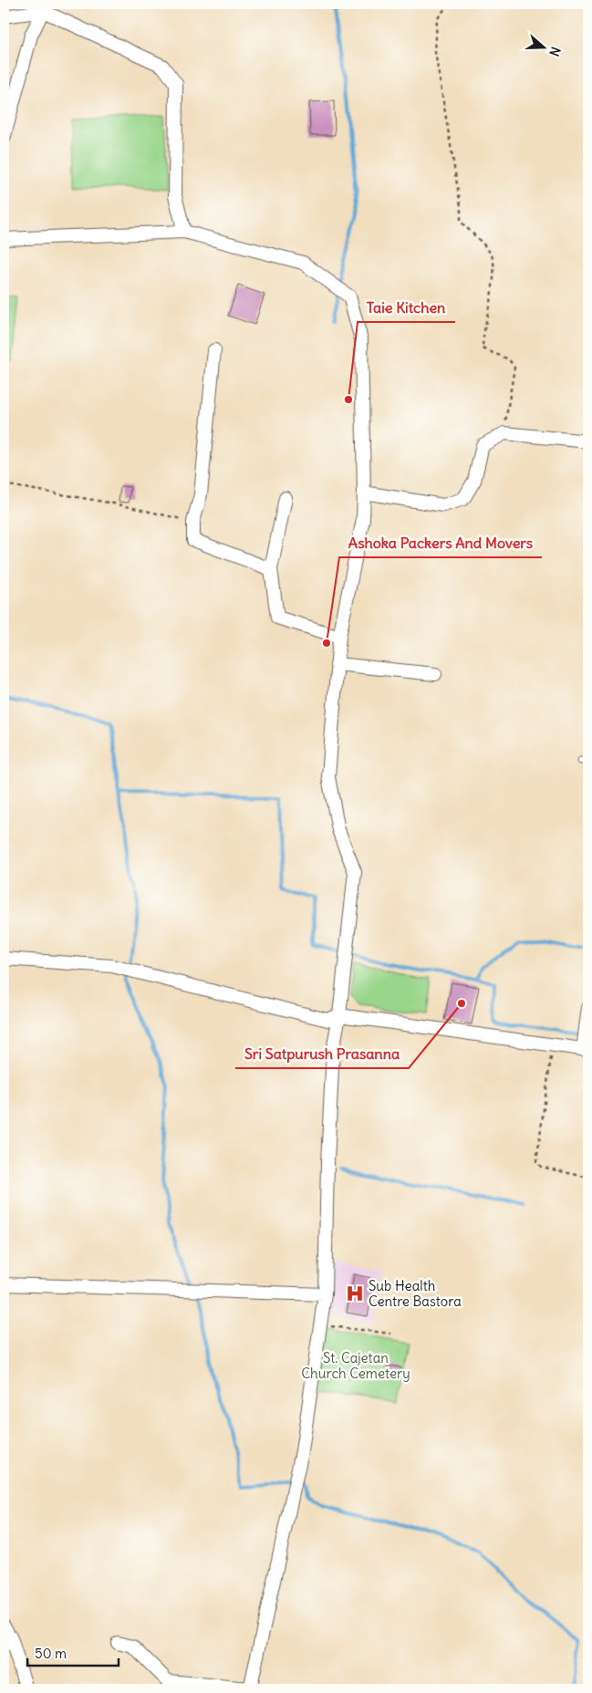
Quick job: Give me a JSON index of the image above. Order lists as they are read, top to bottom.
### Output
{
  "parks": ["St. Cajetan Church Cemetery"],
  "places": {
    "other": ["Taie Kitchen", "Ashoka Packers And Movers", "Sri Satpurush Prasanna"],
    "hospital": ["Sub Health Centre Bastora"]
  },
  "scale_bar": "50 m",
  "north": "right"
}
